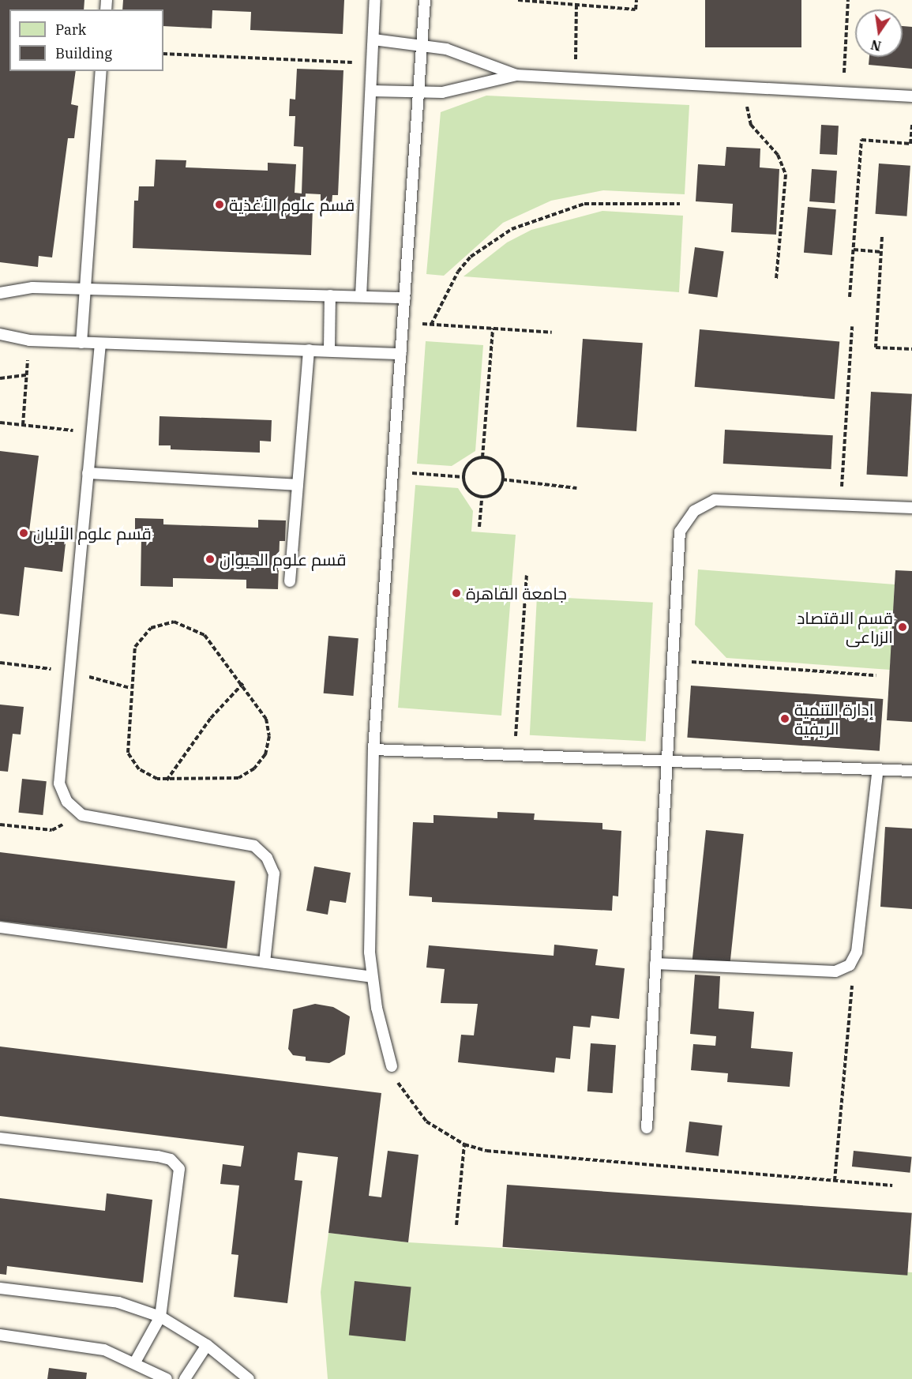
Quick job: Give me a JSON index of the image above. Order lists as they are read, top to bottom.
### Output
{
  "places": [
    "قسم علوم الأغذية",
    "قسم علوم الألبان",
    "قسم علوم الحيوان",
    "جامعة القاهرة",
    "قسم الاقتصاد الزراعى",
    "إدارة التنمية الريفية"
  ],
  "legend": ["Park", "Building"],
  "north": "bottom"
}
